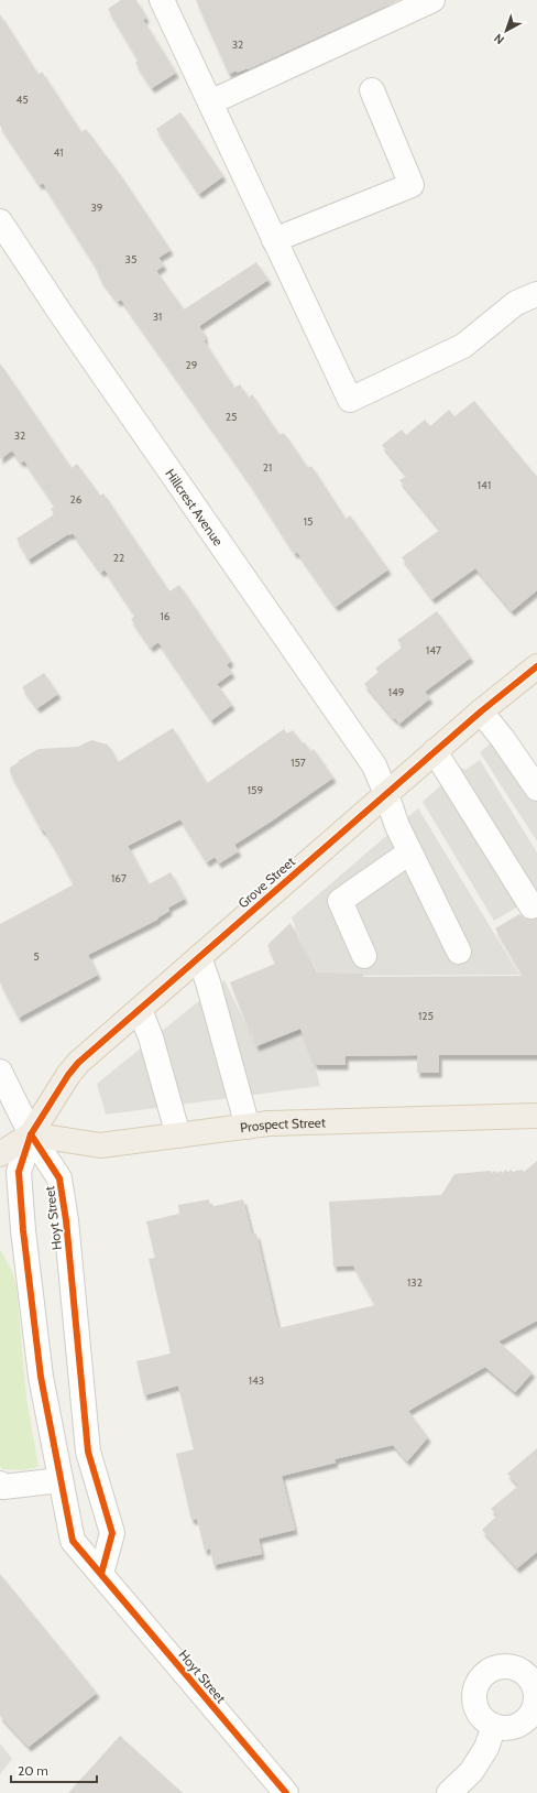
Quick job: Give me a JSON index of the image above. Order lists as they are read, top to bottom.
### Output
{
  "streets": {
    "main road": ["Grove Street", "Prospect Street"],
    "street": ["Hillcrest Avenue", "Hoyt Street"]
  },
  "crossings": [
    ["Hillcrest Avenue", "Grove Street"],
    ["Grove Street", "Prospect Street"],
    ["Grove Street", "Hoyt Street"],
    ["Prospect Street", "Hoyt Street"]
  ],
  "house_numbers": [
    "32",
    "45",
    "41",
    "39",
    "35",
    "31",
    "29",
    "25",
    "32",
    "21",
    "141",
    "26",
    "15",
    "22",
    "16",
    "147",
    "149",
    "157",
    "159",
    "167",
    "5",
    "125",
    "132",
    "143"
  ],
  "scale_bar": "20 m",
  "north": "bottom left"
}
